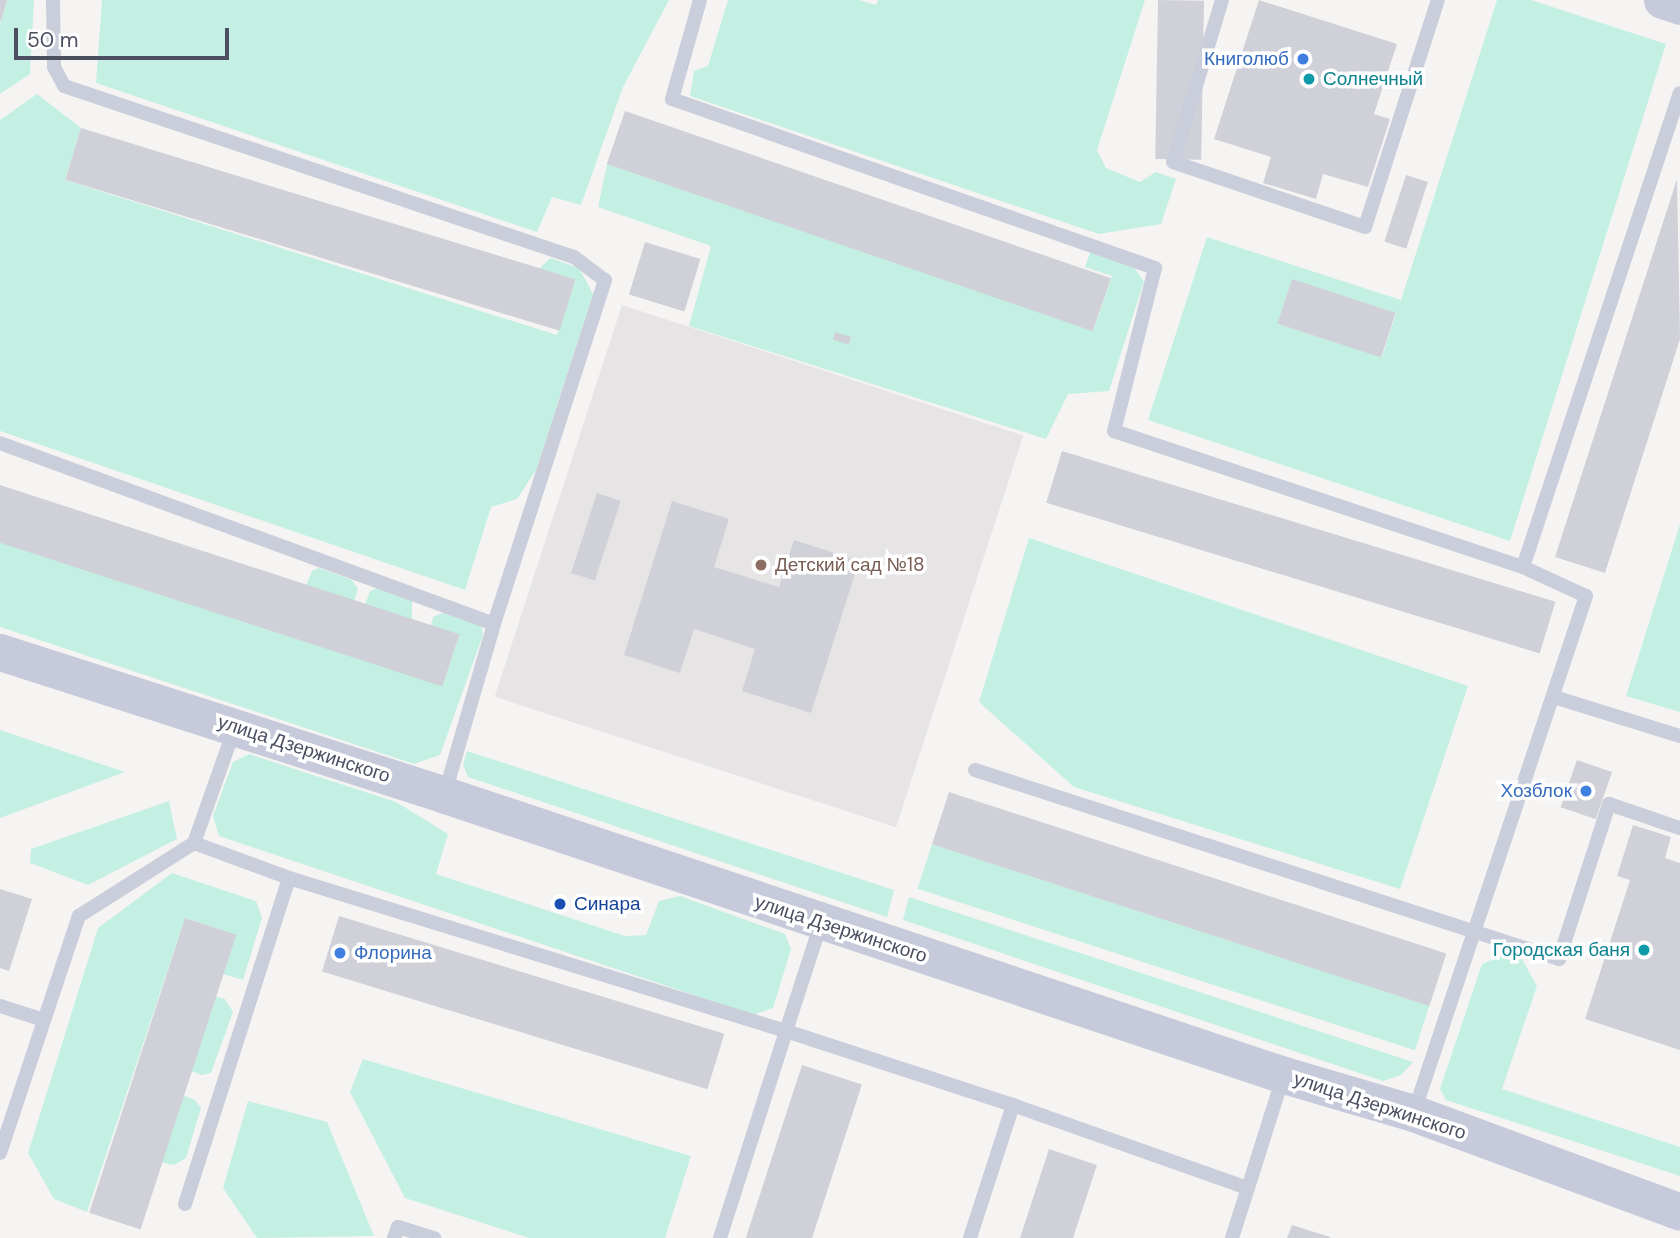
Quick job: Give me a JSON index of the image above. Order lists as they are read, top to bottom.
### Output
{
  "streets": {
    "street": ["улица Дзержинского"]
  },
  "places": [
    "Книголюб",
    "Солнечный",
    "Детский сад №18",
    "Хозблок",
    "Синара",
    "Городская баня",
    "Флорина"
  ],
  "scale_bar": "50 m"
}
